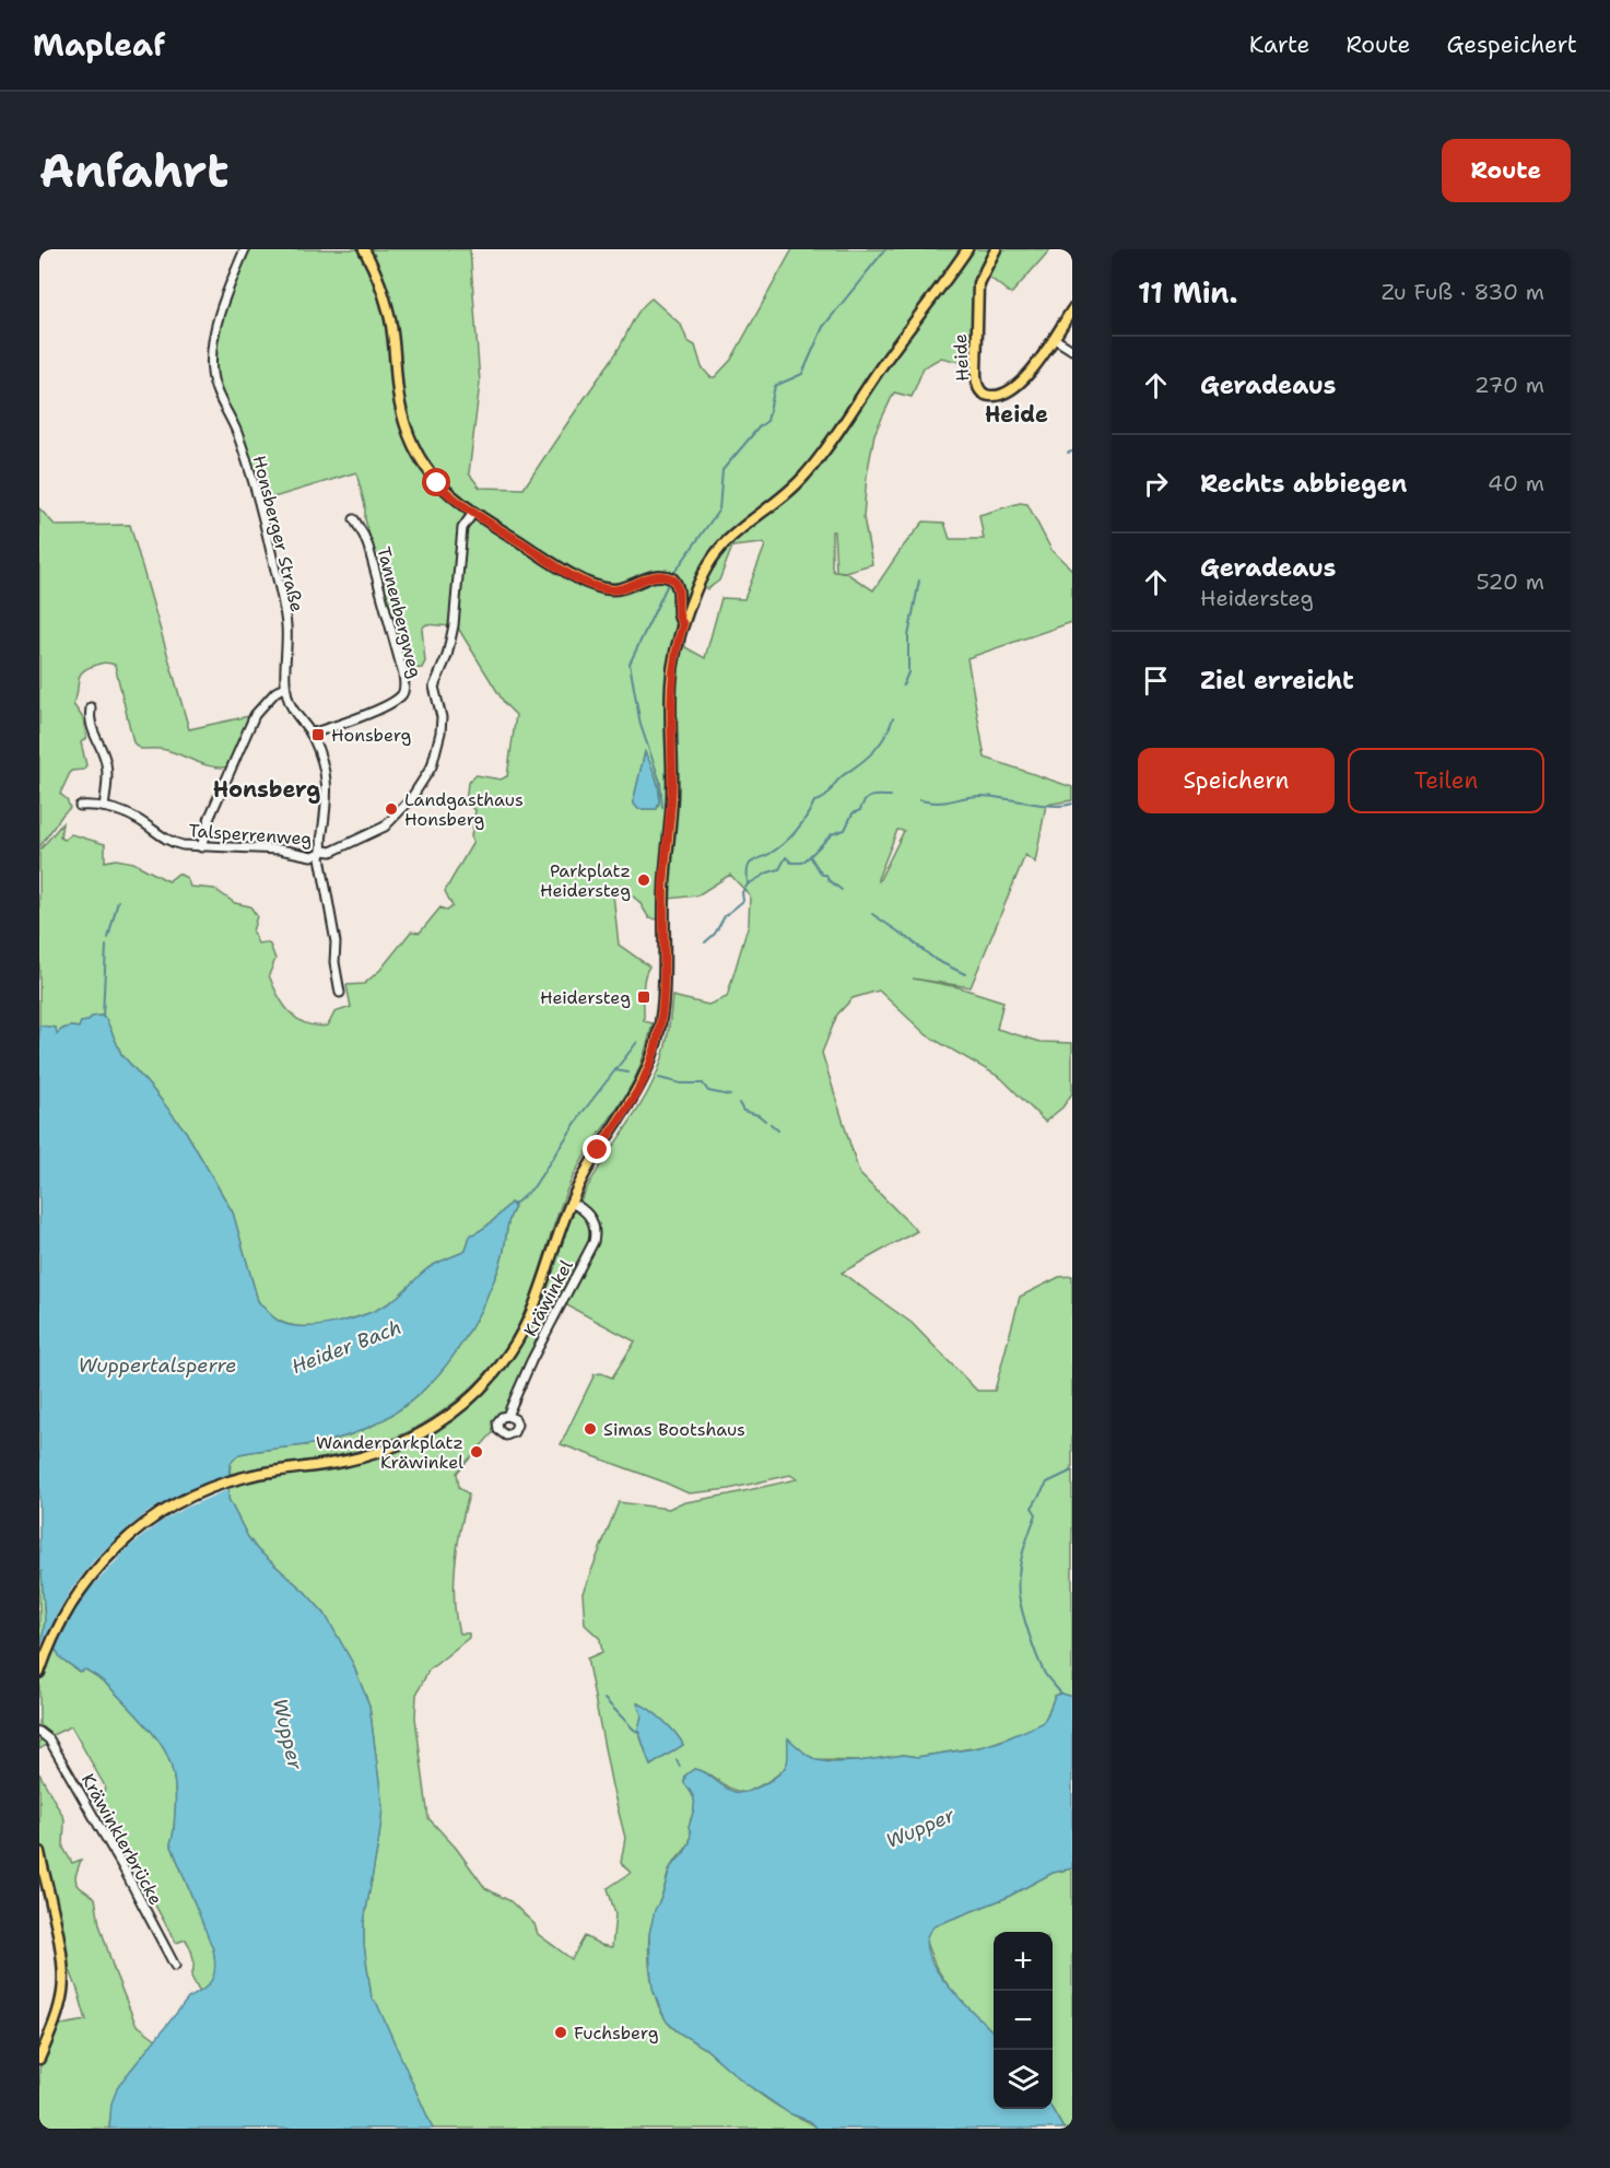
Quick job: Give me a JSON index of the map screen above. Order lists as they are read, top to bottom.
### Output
{
  "streets": {
    "main road": ["Heide"],
    "street": [
      "Honsberger Straße",
      "Tannenbergweg",
      "Talsperrenweg",
      "Kräwinkel",
      "Kräwinklerbrücke"
    ]
  },
  "crossings": [
    ["Honsberger Straße", "Tannenbergweg"],
    ["Honsberger Straße", "Talsperrenweg"]
  ],
  "districts": ["Heide", "Honsberg"],
  "water": ["Heider Bach", "Wuppertalsperre", "Wupper"],
  "places": {
    "transit": ["Honsberg", "Heidersteg"],
    "other": [
      "Landgasthaus Honsberg",
      "Parkplatz Heidersteg",
      "Simas Bootshaus",
      "Wanderparkplatz Kräwinkel",
      "Fuchsberg"
    ]
  },
  "page": {
    "header": "Mapleaf",
    "nav": ["Karte", "Route", "Gespeichert"],
    "buttons": [
      "Route",
      ["Speichern", "Teilen"]
    ],
    "title": "Anfahrt",
    "heading": ["11 Min.", "Zu Fuß · 830 m"],
    "list": [
      ["Geradeaus", "270 m"],
      ["Rechts abbiegen", "40 m"],
      ["Geradeaus", "Heidersteg", "520 m"],
      "Ziel erreicht"
    ],
    "map_buttons": ["+", "−"]
  }
}
